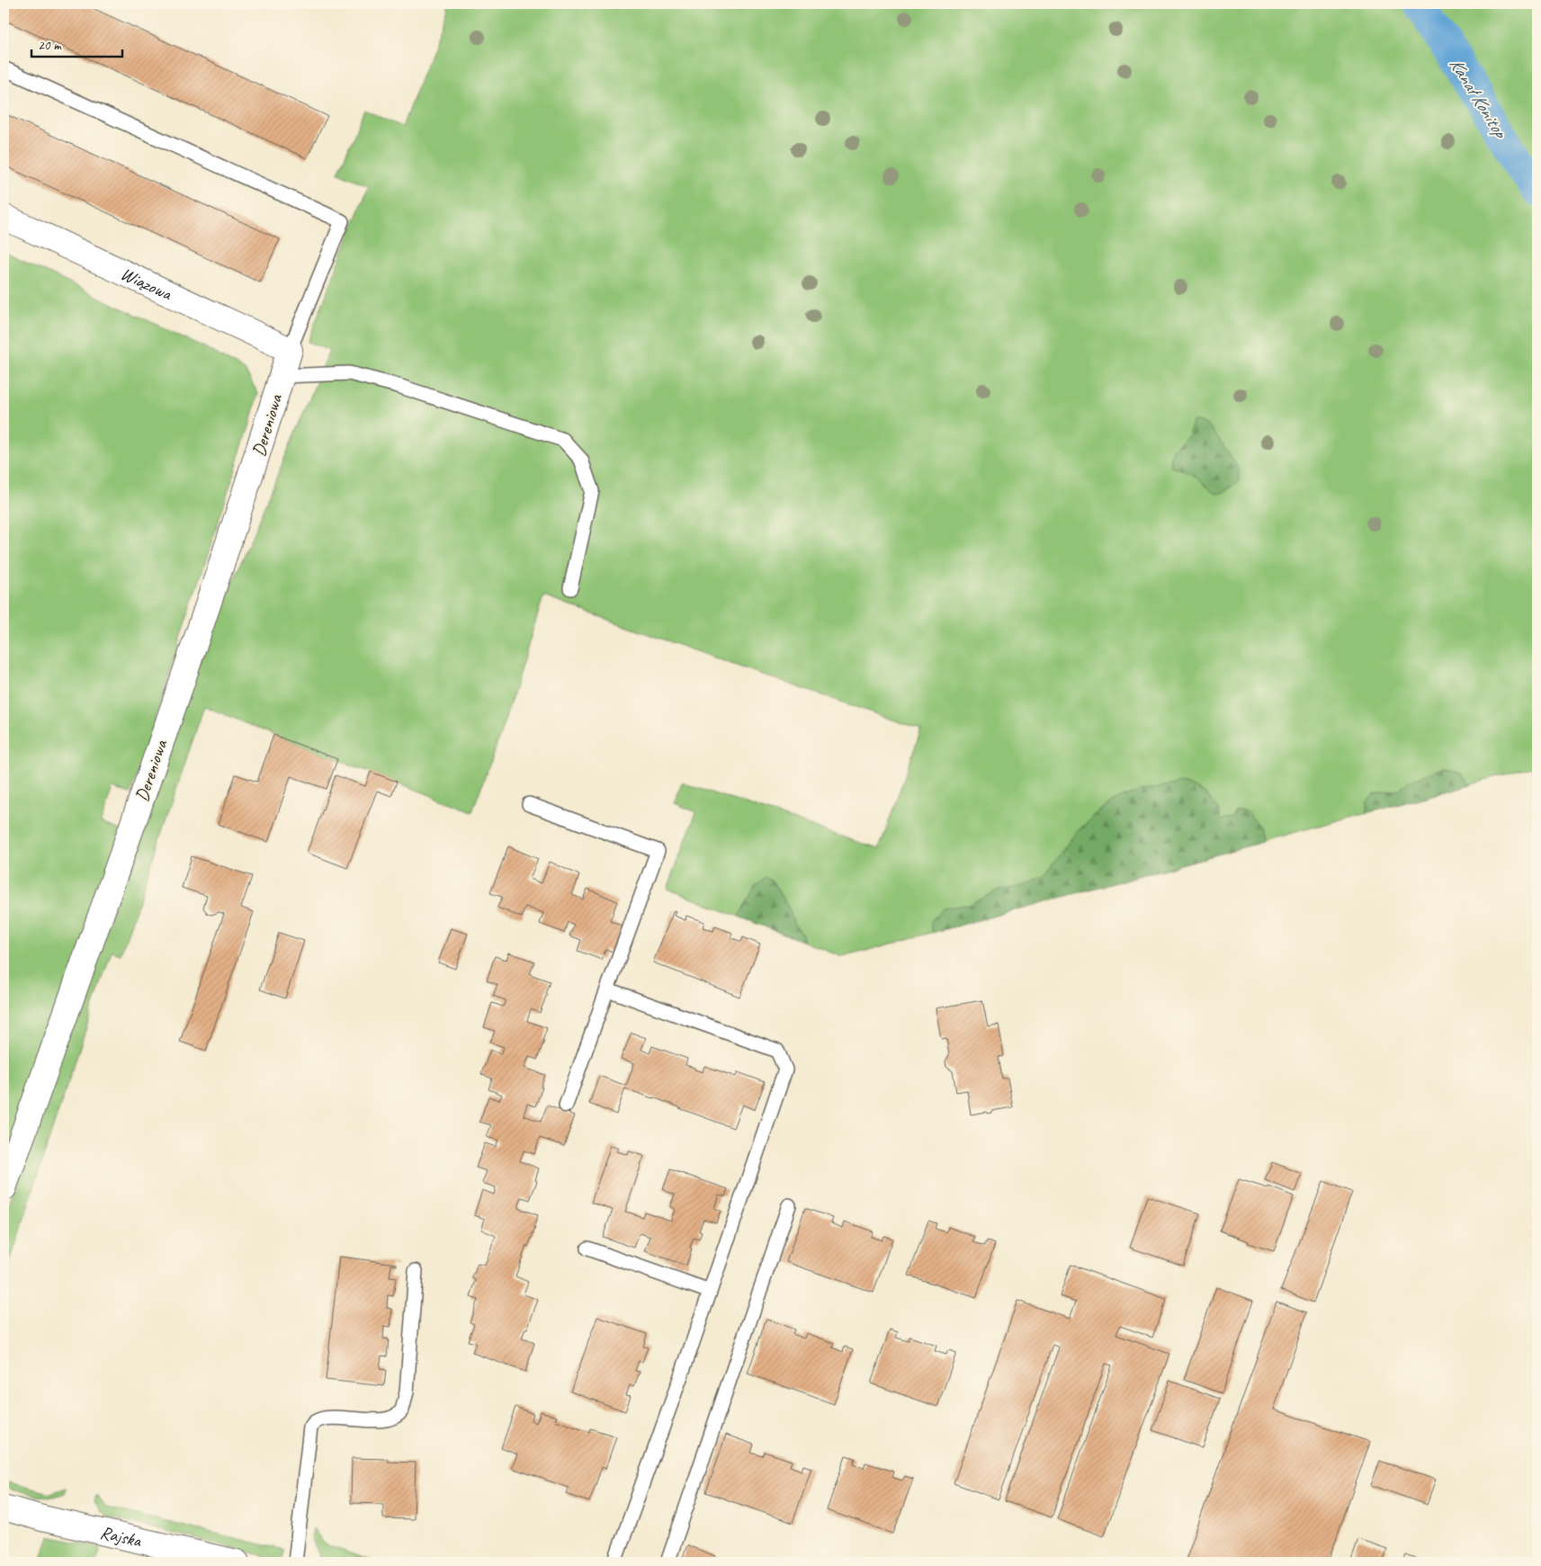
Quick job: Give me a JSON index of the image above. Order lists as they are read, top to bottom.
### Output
{
  "streets": {
    "street": ["Wiązowa", "Dereniowa", "Rajska"]
  },
  "crossings": [
    ["Wiązowa", "Dereniowa"]
  ],
  "water": ["Kanał Konitop"],
  "scale_bar": "20 m"
}
